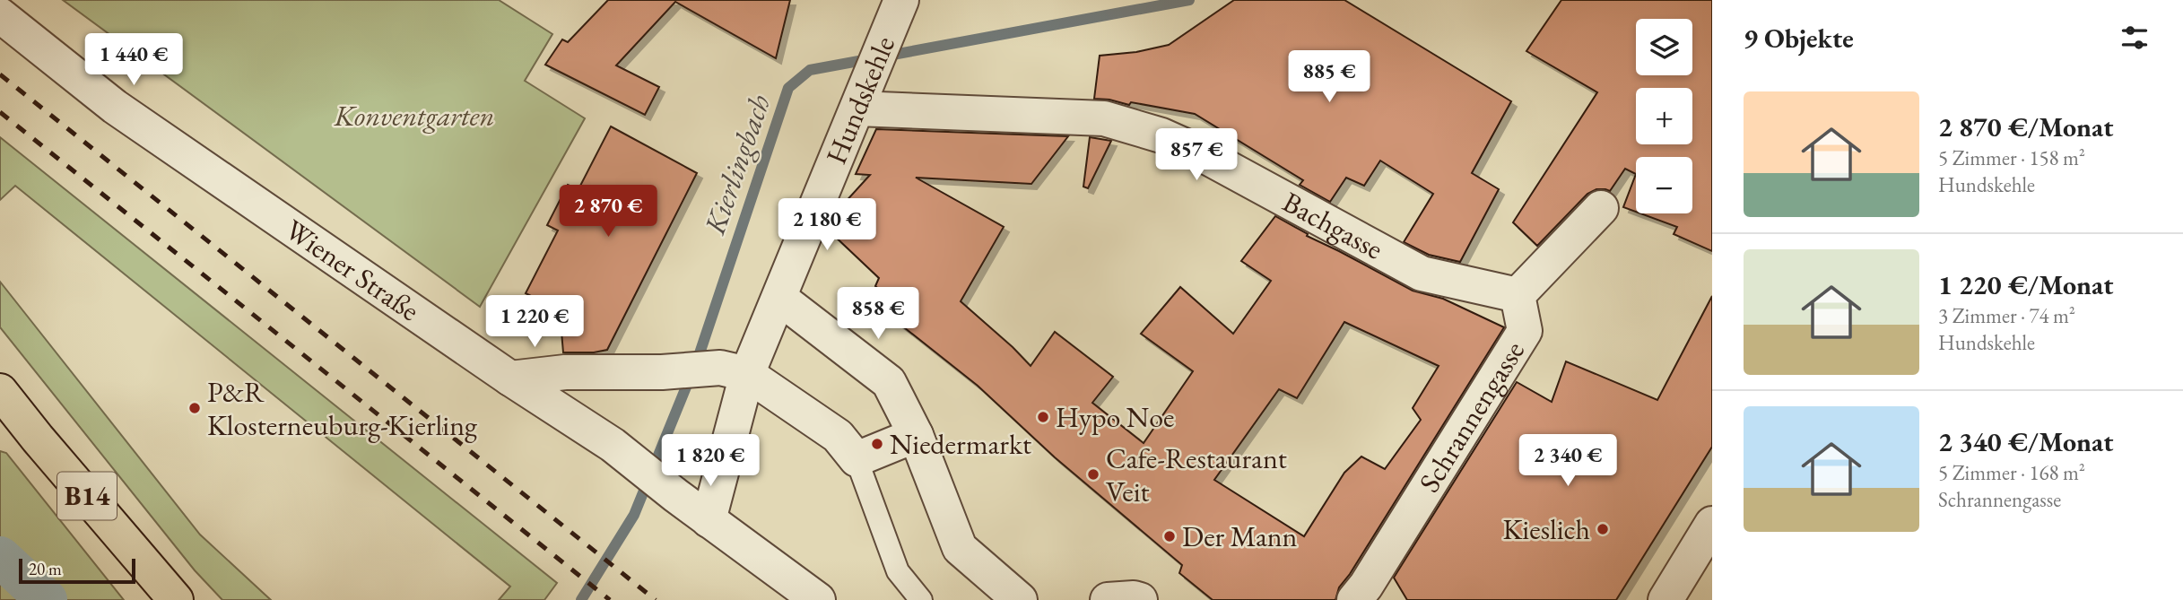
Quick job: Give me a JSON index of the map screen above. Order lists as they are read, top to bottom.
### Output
{
  "streets": {
    "main road": ["B14"],
    "street": [
      "Hundskehle",
      "Bachgasse",
      "Wiener Straße",
      "Schrannengasse"
    ]
  },
  "crossings": [
    ["Hundskehle", "Bachgasse"],
    ["Hundskehle", "Wiener Straße"],
    ["Bachgasse", "Schrannengasse"]
  ],
  "water": ["Kierlingbach"],
  "parks": ["Konventgarten"],
  "places": [
    "P&R Klosterneuburg-Kierling",
    "Hypo Noe",
    "Niedermarkt",
    "Cafe-Restaurant Veit",
    "Kieslich",
    "Der Mann"
  ],
  "scale_bar": "20 m",
  "page": {
    "heading": "9 Objekte",
    "map_buttons": ["+", "−"],
    "price": [
      "1 440 €",
      "885 €",
      "857 €",
      "2 870 €",
      "2 180 €",
      "858 €",
      "1 220 €",
      "1 820 €",
      "2 340 €"
    ],
    "list": [
      {
        "name": "2 870 €/Monat",
        "note": "5 Zimmer · 158 m² · Hundskehle"
      },
      {
        "name": "1 220 €/Monat",
        "note": "3 Zimmer · 74 m² · Hundskehle"
      },
      {
        "name": "2 340 €/Monat",
        "note": "5 Zimmer · 168 m² · Schrannengasse"
      }
    ],
    "scale": "20 m"
  }
}
